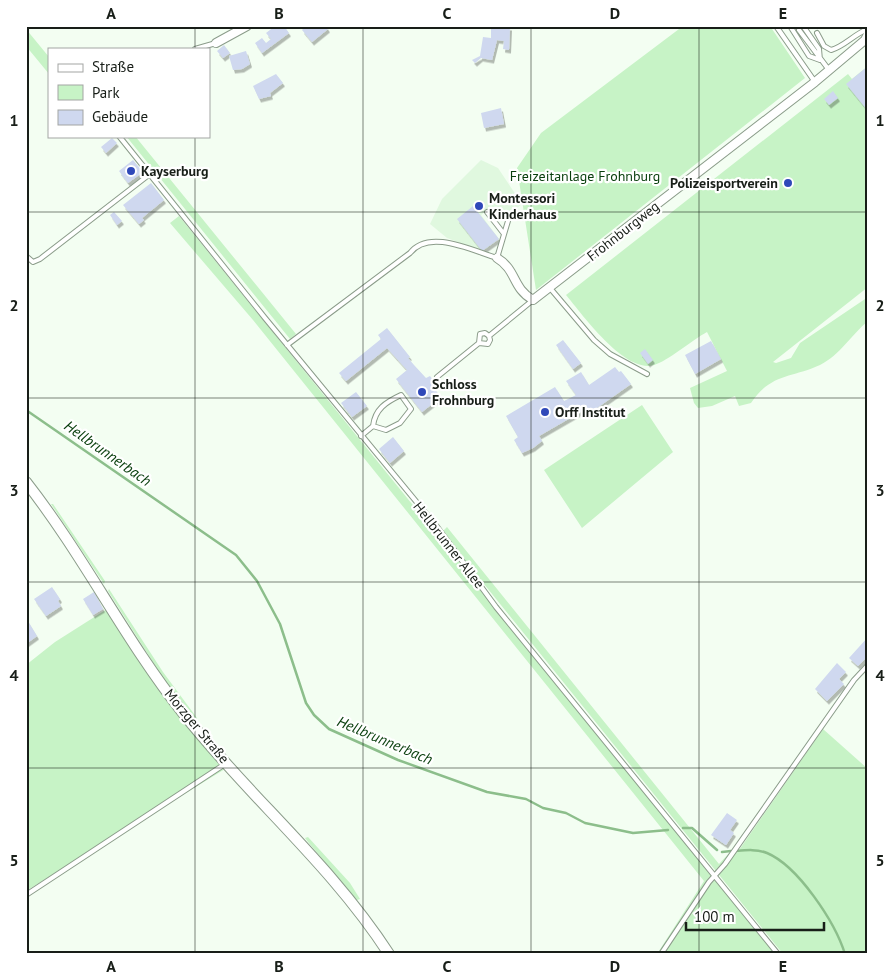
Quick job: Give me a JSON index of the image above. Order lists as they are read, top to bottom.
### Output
{
  "streets": {
    "street": ["Frohnburgweg", "Morzger Straße"],
    "lane": ["Hellbrunner Allee"]
  },
  "water": ["Hellbrunnerbach"],
  "parks": ["Freizeitanlage Frohnburg"],
  "places": [
    "Kayserburg",
    "Polizeisportverein",
    "Montessori Kinderhaus",
    "Schloss Frohnburg",
    "Orff Institut"
  ],
  "legend": ["Straße", "Park", "Gebäude"],
  "scale_bar": "100 m",
  "grid": {
    "columns": [
      "A",
      "B",
      "C",
      "D",
      "E"
    ],
    "rows": [
      "1",
      "2",
      "3",
      "4",
      "5"
    ]
  }
}
